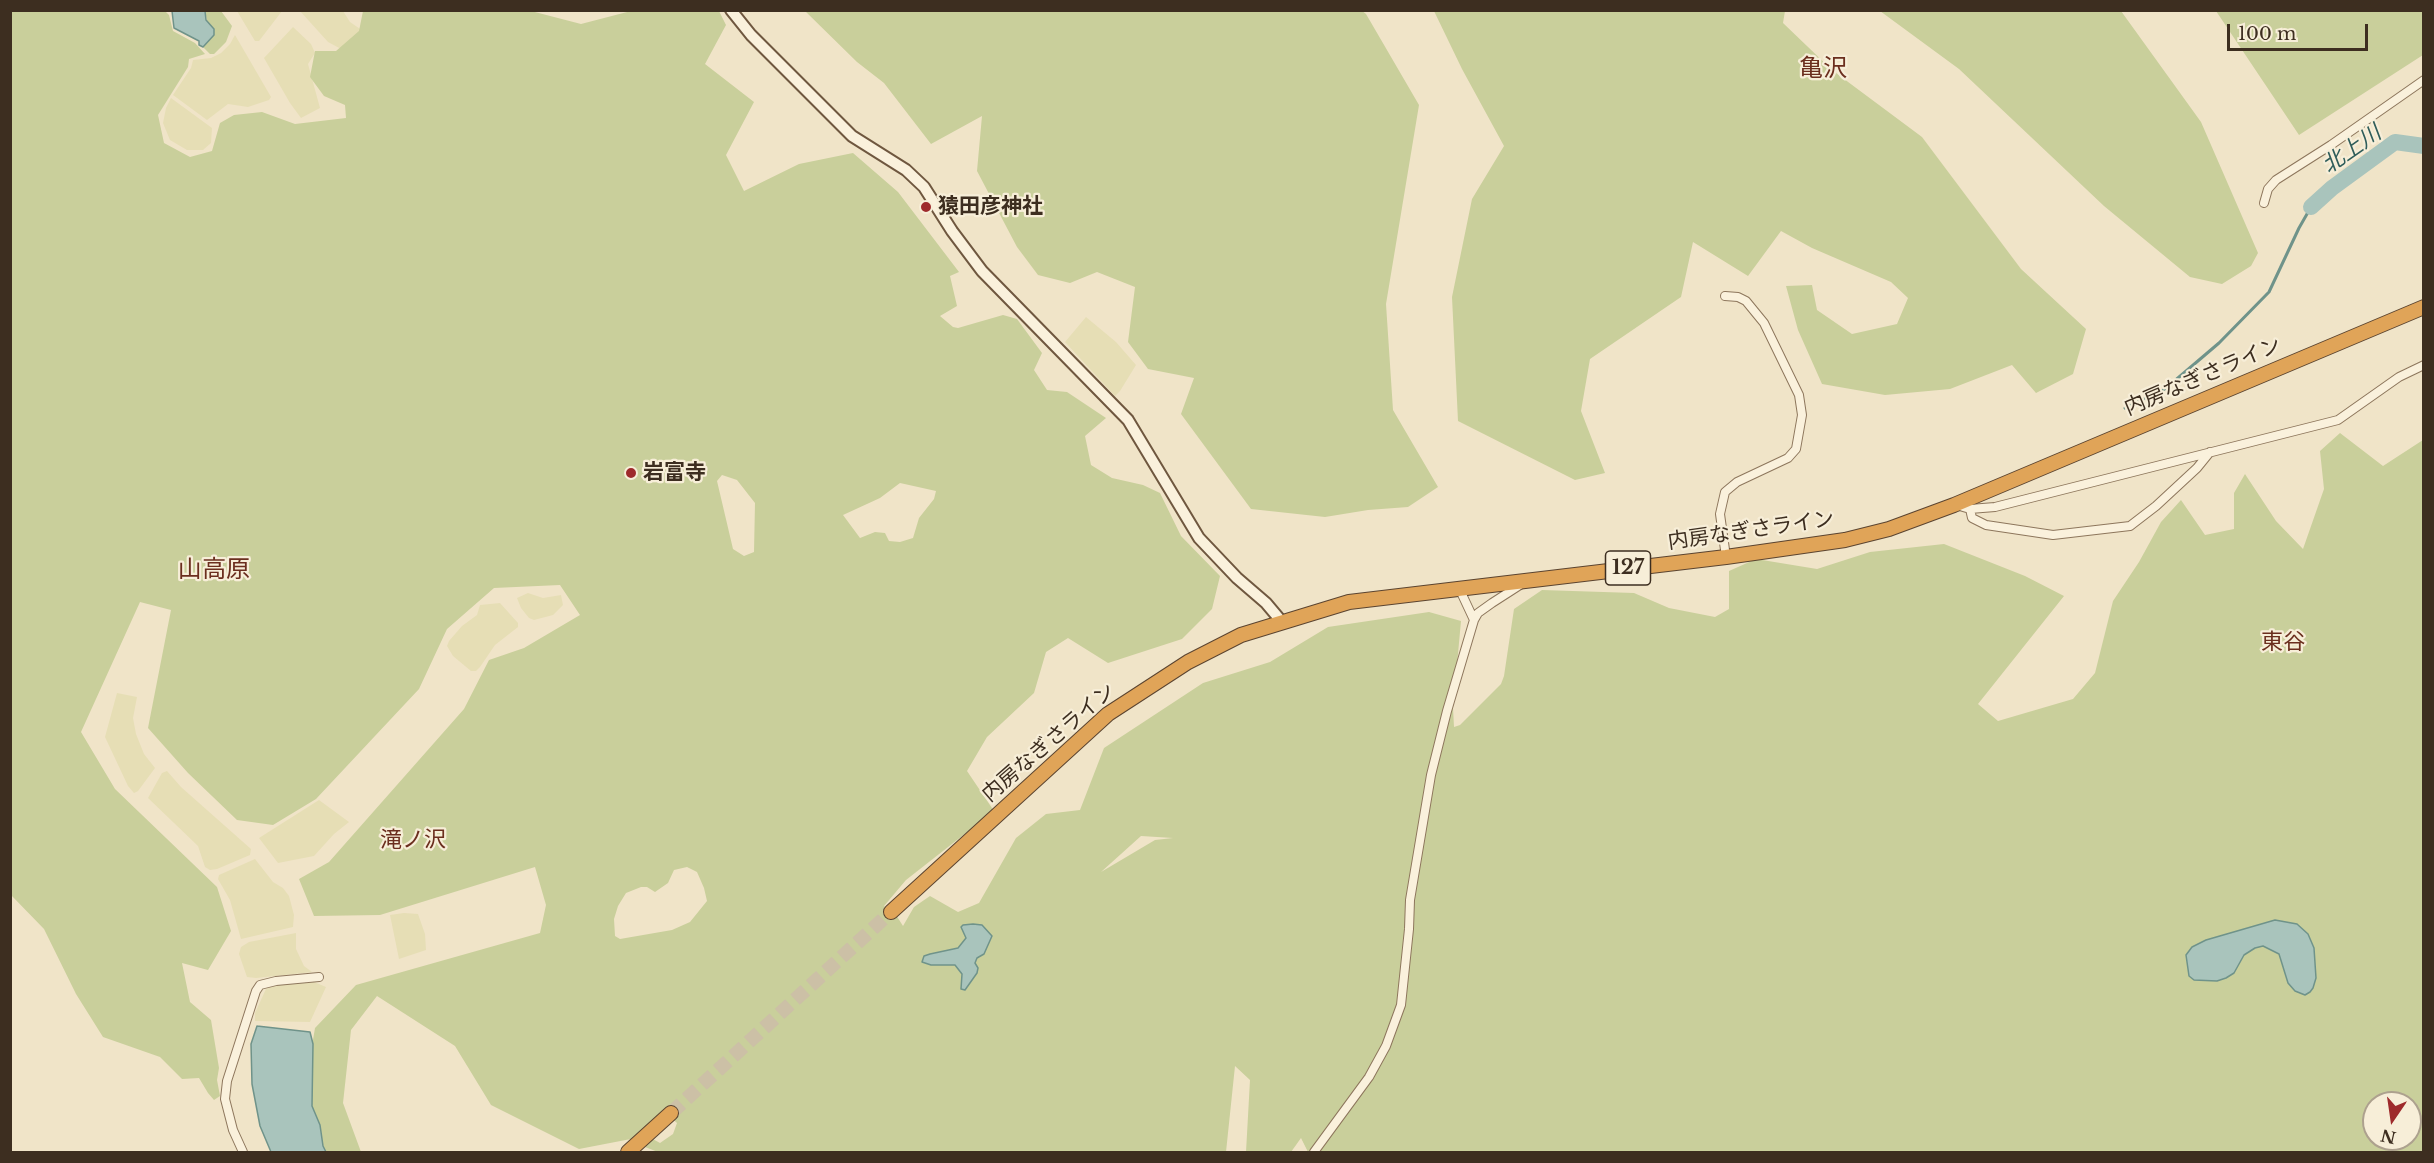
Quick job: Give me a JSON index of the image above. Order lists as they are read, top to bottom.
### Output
{
  "streets": {
    "highway": ["内房なぎさライン", "127"]
  },
  "districts": [
    "亀沢",
    "山高原",
    "東谷",
    "滝ノ沢"
  ],
  "water": ["北上川"],
  "places": ["猿田彦神社", "岩富寺"],
  "scale_bar": "100 m",
  "north": "bottom"
}
